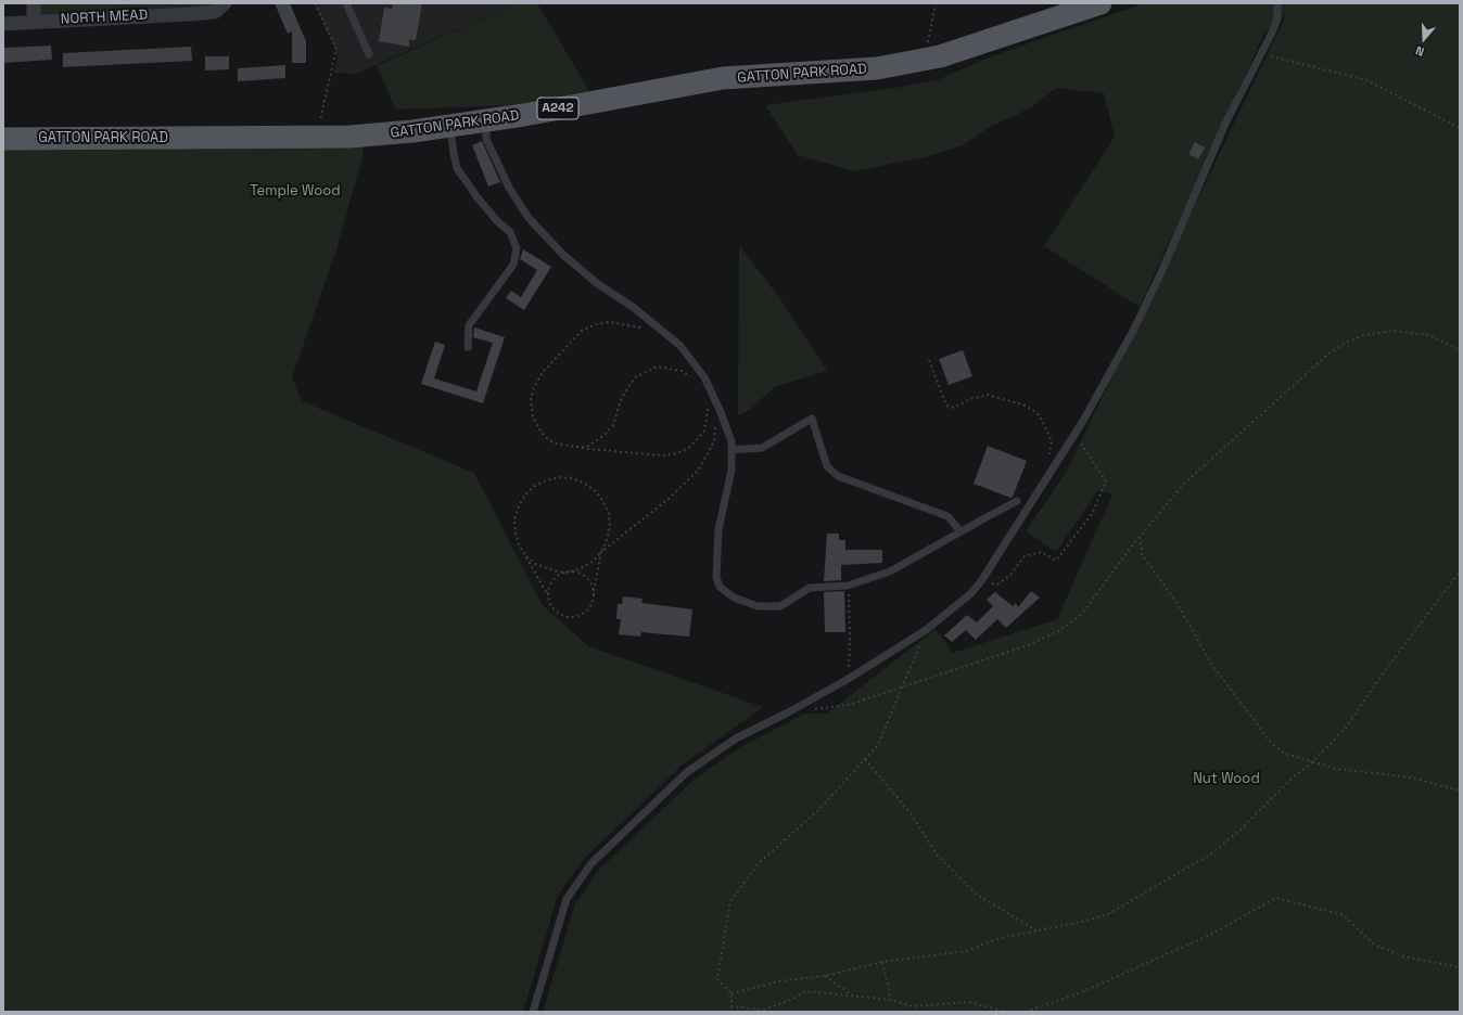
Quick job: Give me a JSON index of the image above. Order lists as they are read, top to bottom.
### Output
{
  "streets": {
    "main road": ["GATTON PARK ROAD", "A242"],
    "street": ["NORTH MEAD"]
  },
  "parks": ["Temple Wood", "Nut Wood"],
  "north": "bottom"
}
